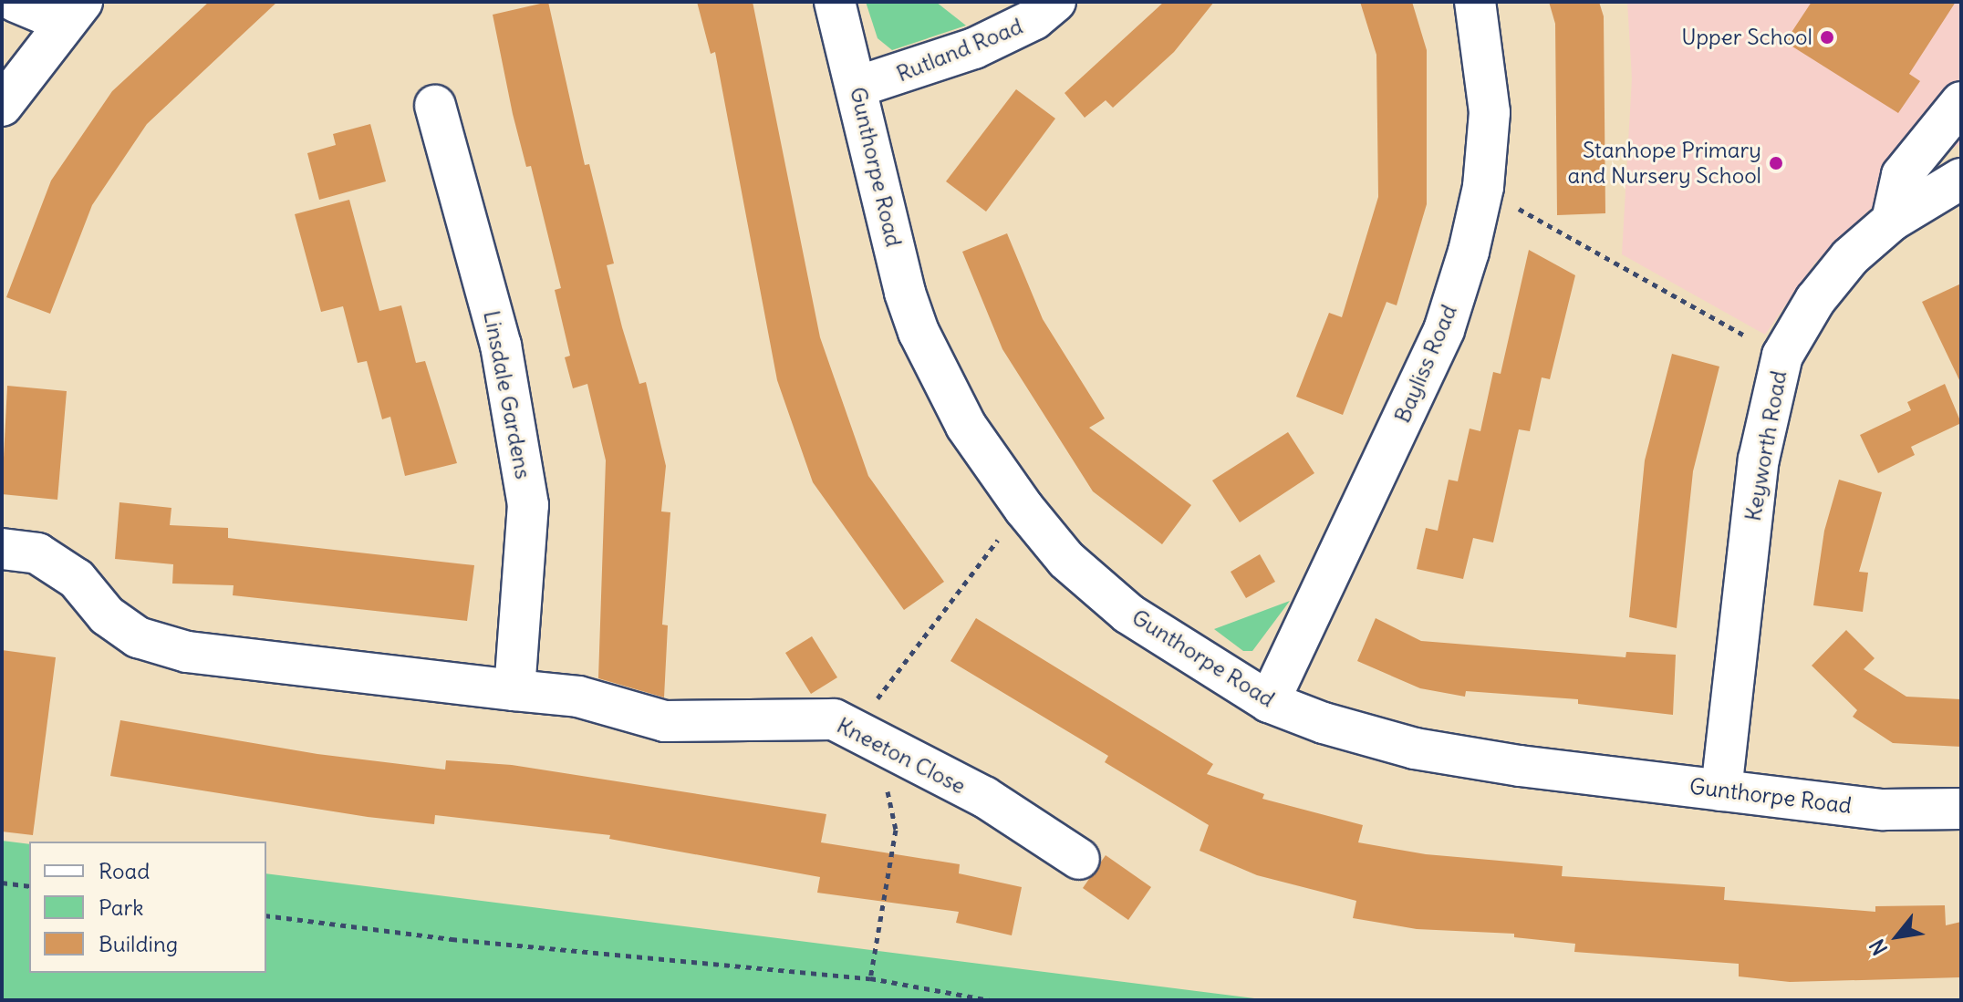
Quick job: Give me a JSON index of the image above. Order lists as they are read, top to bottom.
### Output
{
  "streets": {
    "street": [
      "Rutland Road",
      "Gunthorpe Road",
      "Bayliss Road",
      "Linsdale Gardens",
      "Keyworth Road",
      "Kneeton Close"
    ]
  },
  "crossings": [
    ["Rutland Road", "Gunthorpe Road"],
    ["Gunthorpe Road", "Bayliss Road"],
    ["Gunthorpe Road", "Keyworth Road"],
    ["Linsdale Gardens", "Kneeton Close"]
  ],
  "places": ["Upper School", "Stanhope Primary and Nursery School"],
  "legend": ["Road", "Park", "Building"],
  "north": "bottom left"
}
